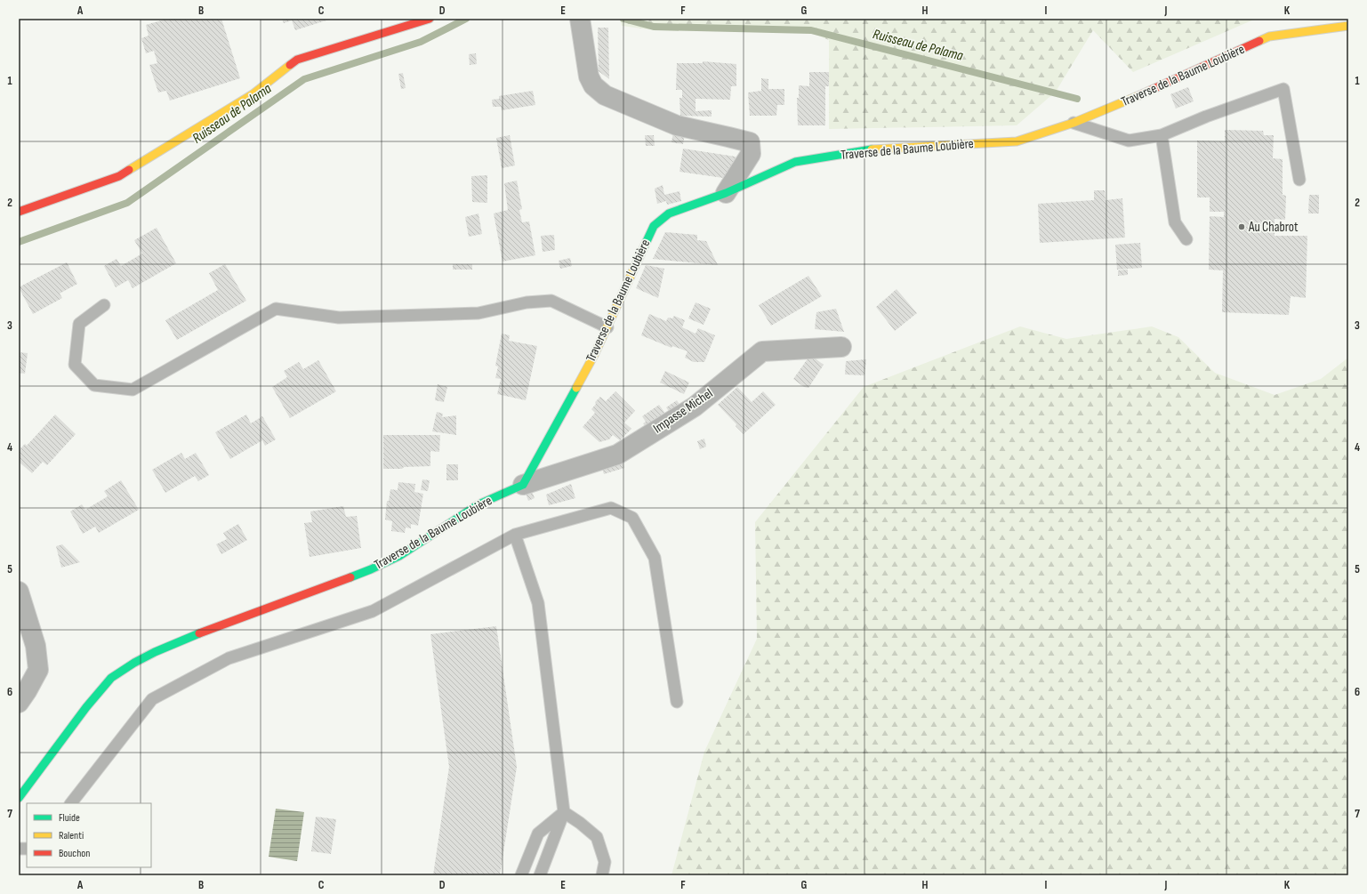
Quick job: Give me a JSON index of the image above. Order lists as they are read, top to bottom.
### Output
{
  "streets": {
    "street": ["Traverse de la Baume Loubière", "Impasse Michel"]
  },
  "crossings": [
    ["Traverse de la Baume Loubière", "Impasse Michel"]
  ],
  "water": ["Ruisseau de Palama"],
  "places": ["Au Chabrot"],
  "legend": ["Fluide", "Ralenti", "Bouchon"],
  "grid": {
    "columns": [
      "A",
      "B",
      "C",
      "D",
      "E",
      "F",
      "G",
      "H",
      "I",
      "J",
      "K"
    ],
    "rows": [
      "1",
      "2",
      "3",
      "4",
      "5",
      "6",
      "7"
    ]
  }
}
